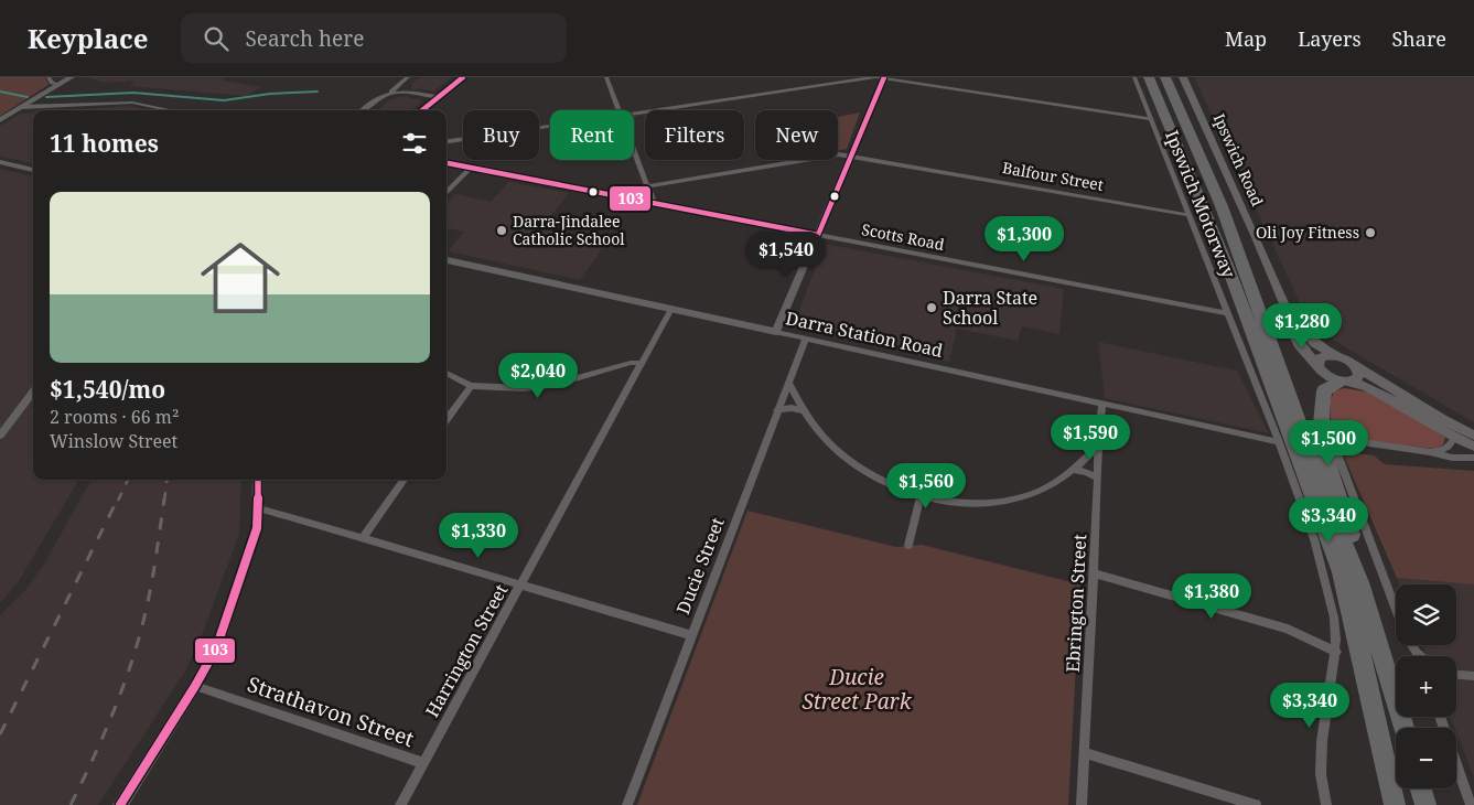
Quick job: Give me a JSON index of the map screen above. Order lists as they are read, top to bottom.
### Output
{
  "streets": {
    "highway": ["Ipswich Motorway"],
    "main road": ["Ipswich Road"],
    "street": [
      "Balfour Street",
      "Scotts Road",
      "Darra Station Road",
      "Ducie Street",
      "Ebrington Street",
      "Harrington Street",
      "Strathavon Street"
    ]
  },
  "crossings": [
    ["Balfour Street", "Scotts Road"],
    ["Darra Station Road", "Ducie Street"],
    ["Darra Station Road", "Ebrington Street"],
    ["Darra Station Road", "Harrington Street"],
    ["Harrington Street", "Strathavon Street"]
  ],
  "parks": ["Ducie Street Park"],
  "places": ["Darra-Jindalee Catholic School", "Oli Joy Fitness", "Darra State School"],
  "lines": ["transit line 103"],
  "page": {
    "header": "Keyplace",
    "search": "Search here",
    "nav": ["Map", "Layers", "Share"],
    "chip": [
      "Buy",
      "Rent",
      "Filters",
      "New"
    ],
    "heading": "11 homes",
    "list": [
      {
        "name": "$1,540/mo",
        "note": "2 rooms · 66 m² · Winslow Street"
      }
    ],
    "price": [
      "$1,300",
      "$1,540",
      "$1,280",
      "$2,040",
      "$1,590",
      "$1,500",
      "$1,560",
      "$3,340",
      "$1,330",
      "$1,380",
      "$3,340"
    ],
    "map_buttons": ["+", "−"]
  }
}
